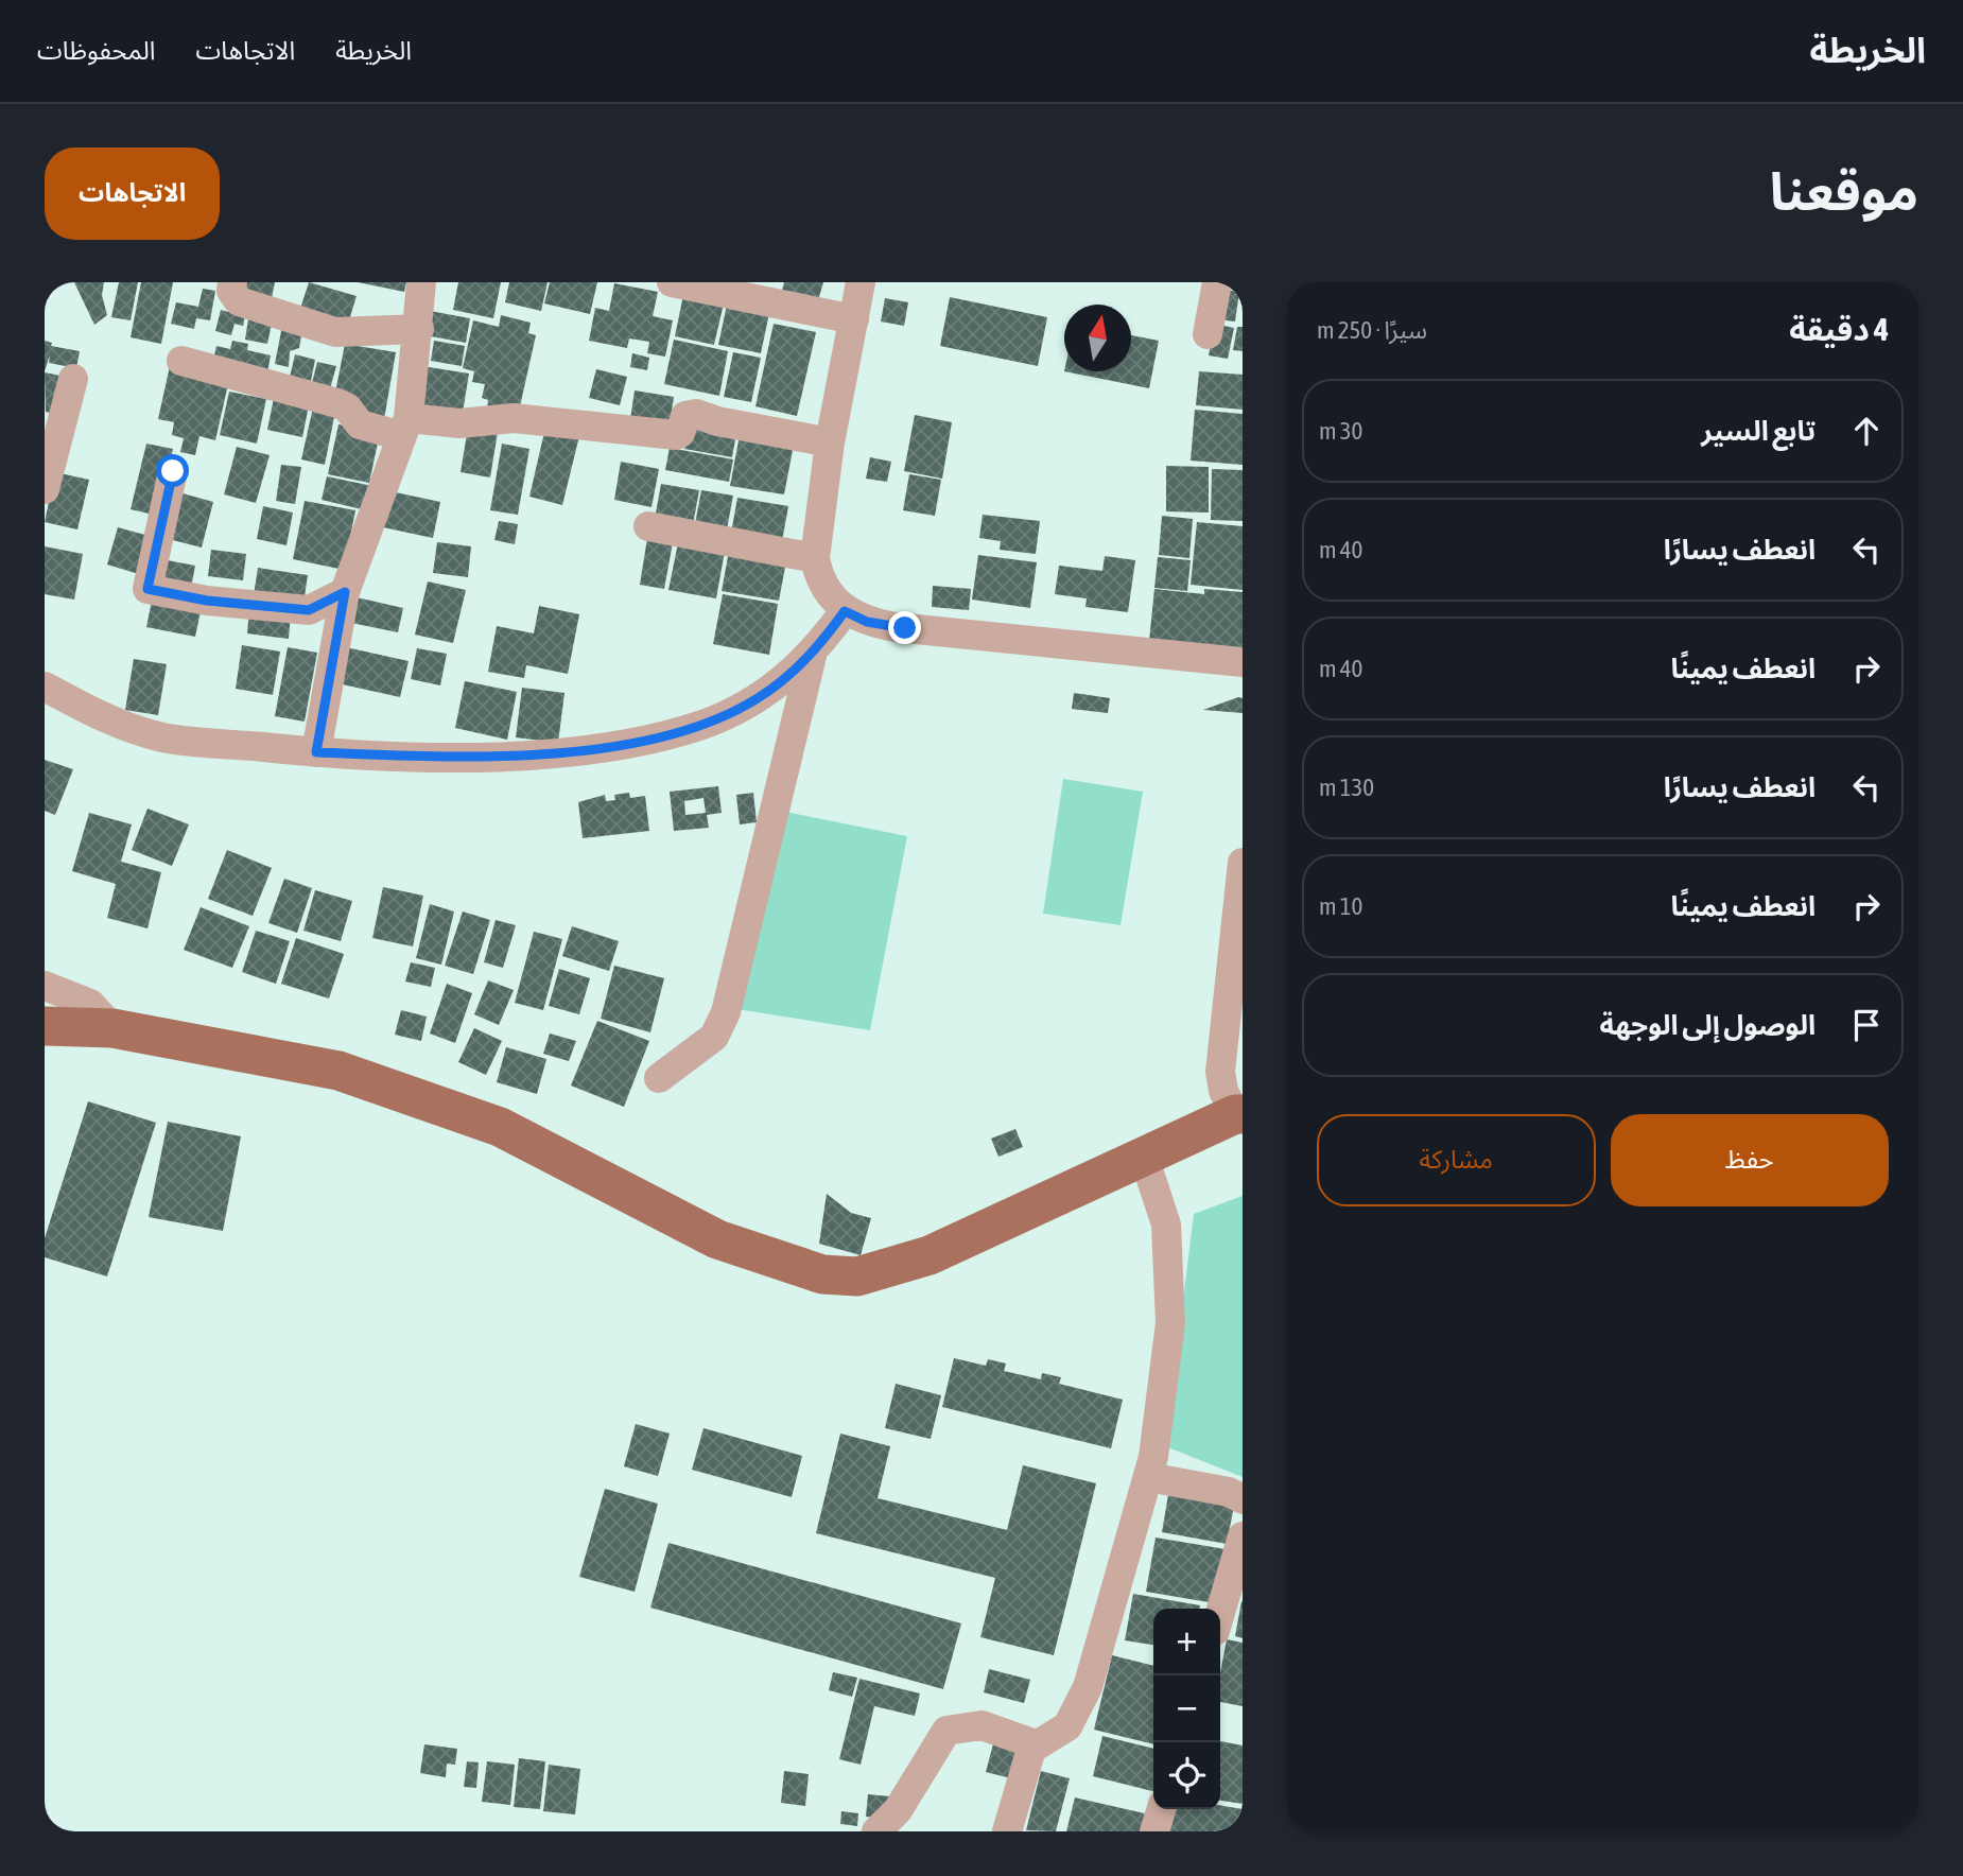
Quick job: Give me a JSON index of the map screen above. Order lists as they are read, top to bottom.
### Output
{
  "north": "top",
  "page": {
    "header": "الخريطة",
    "nav": ["الخريطة", "الاتجاهات", "المحفوظات"],
    "title": "موقعنا",
    "buttons": [
      "الاتجاهات",
      ["حفظ", "مشاركة"]
    ],
    "heading": ["4 دقيقة", "سيرًا · 250 m"],
    "list": [
      ["تابع السير", "30 m"],
      ["انعطف يسارًا", "40 m"],
      ["انعطف يمينًا", "40 m"],
      ["انعطف يسارًا", "130 m"],
      ["انعطف يمينًا", "10 m"],
      "الوصول إلى الوجهة"
    ],
    "map_buttons": ["+", "−"]
  }
}
